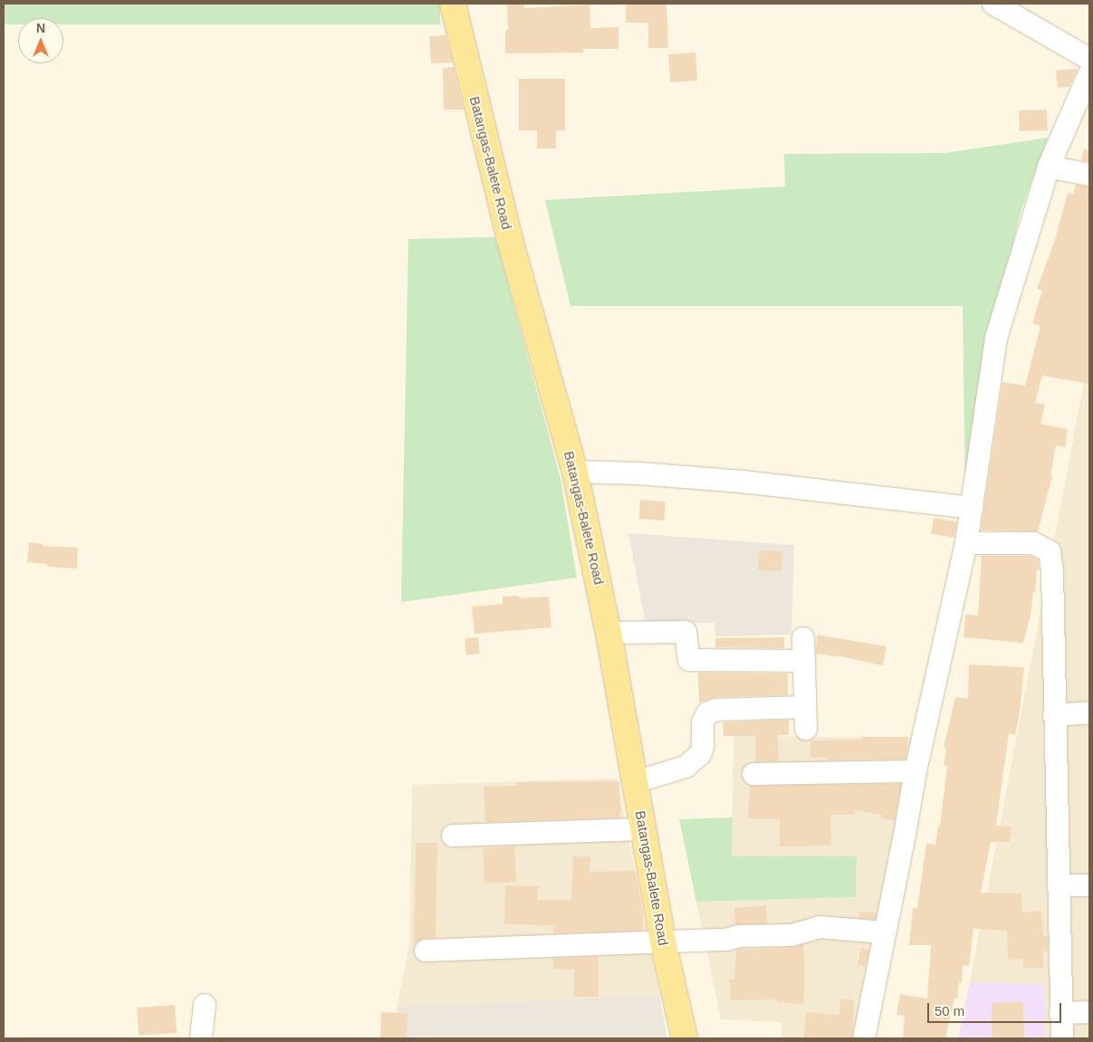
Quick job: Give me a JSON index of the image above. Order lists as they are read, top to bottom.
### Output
{
  "streets": {
    "main road": ["Batangas-Balete Road"]
  },
  "scale_bar": "50 m",
  "north": "top"
}
